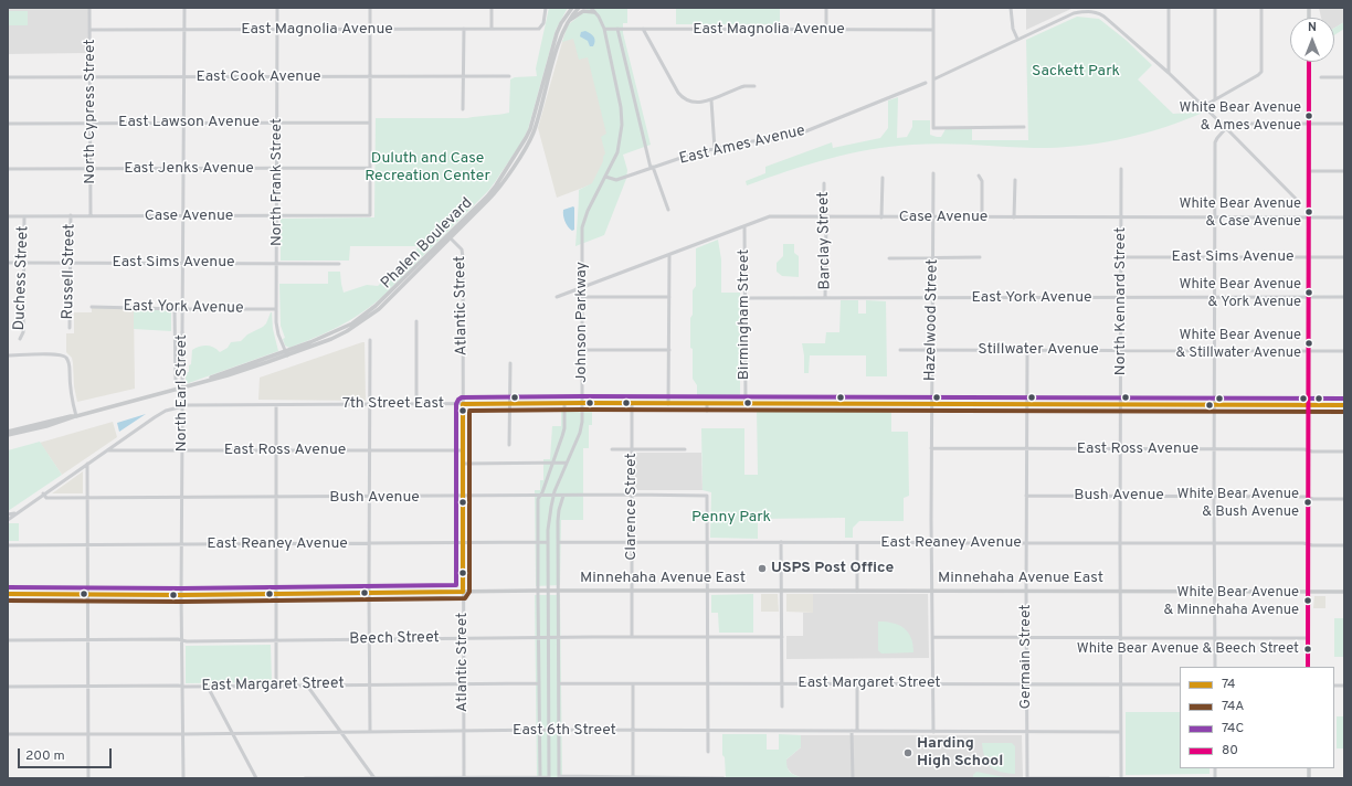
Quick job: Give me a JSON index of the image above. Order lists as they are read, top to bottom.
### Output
{
  "streets": {
    "main road": ["Phalen Boulevard", "Minnehaha Avenue East"],
    "street": [
      "East Magnolia Avenue",
      "East Cook Avenue",
      "North Cypress Street",
      "East Lawson Avenue",
      "East Ames Avenue",
      "East Jenks Avenue",
      "North Frank Street",
      "Case Avenue",
      "Barclay Street",
      "East Sims Avenue",
      "Russell Street",
      "Duchess Street",
      "East York Avenue",
      "North Kennard Street",
      "Atlantic Street",
      "Birmingham Street",
      "Hazelwood Street",
      "Johnson Parkway",
      "Stillwater Avenue",
      "North Earl Street",
      "7th Street East",
      "East Ross Avenue",
      "Bush Avenue",
      "Clarence Street",
      "East Reaney Avenue",
      "Beech Street",
      "Germain Street",
      "East Margaret Street",
      "East 6th Street"
    ]
  },
  "crossings": [
    ["East Magnolia Avenue", "North Cypress Street"],
    ["East Magnolia Avenue", "North Frank Street"],
    ["East Magnolia Avenue", "Johnson Parkway"],
    ["East Magnolia Avenue", "North Earl Street"],
    ["East Cook Avenue", "North Cypress Street"],
    ["East Cook Avenue", "North Frank Street"],
    ["East Cook Avenue", "North Earl Street"],
    ["North Cypress Street", "East Lawson Avenue"],
    ["North Cypress Street", "East Jenks Avenue"],
    ["North Cypress Street", "Case Avenue"],
    ["East Lawson Avenue", "North Frank Street"],
    ["East Lawson Avenue", "North Earl Street"],
    ["East Ames Avenue", "Johnson Parkway"],
    ["East Jenks Avenue", "North Frank Street"],
    ["East Jenks Avenue", "Case Avenue"],
    ["East Jenks Avenue", "North Earl Street"],
    ["North Frank Street", "Case Avenue"],
    ["North Frank Street", "Phalen Boulevard"],
    ["North Frank Street", "East Sims Avenue"],
    ["North Frank Street", "East York Avenue"],
    ["Case Avenue", "Barclay Street"],
    ["Case Avenue", "Russell Street"],
    ["Case Avenue", "Duchess Street"],
    ["Case Avenue", "North Kennard Street"],
    ["Case Avenue", "Birmingham Street"],
    ["Case Avenue", "Hazelwood Street"],
    ["Case Avenue", "Johnson Parkway"],
    ["Case Avenue", "North Earl Street"],
    ["Barclay Street", "East York Avenue"],
    ["Phalen Boulevard", "Atlantic Street"],
    ["East Sims Avenue", "Russell Street"],
    ["East Sims Avenue", "Duchess Street"],
    ["East Sims Avenue", "North Kennard Street"],
    ["East Sims Avenue", "North Earl Street"],
    ["East York Avenue", "North Kennard Street"],
    ["East York Avenue", "Birmingham Street"],
    ["East York Avenue", "Hazelwood Street"],
    ["East York Avenue", "North Earl Street"],
    ["North Kennard Street", "Stillwater Avenue"],
    ["North Kennard Street", "7th Street East"],
    ["North Kennard Street", "East Ross Avenue"],
    ["North Kennard Street", "Bush Avenue"],
    ["North Kennard Street", "East Reaney Avenue"],
    ["North Kennard Street", "Minnehaha Avenue East"],
    ["North Kennard Street", "East Margaret Street"],
    ["North Kennard Street", "East 6th Street"],
    ["Atlantic Street", "7th Street East"],
    ["Atlantic Street", "East Ross Avenue"],
    ["Atlantic Street", "Bush Avenue"],
    ["Atlantic Street", "East Reaney Avenue"],
    ["Atlantic Street", "Minnehaha Avenue East"],
    ["Atlantic Street", "Beech Street"],
    ["Atlantic Street", "East Margaret Street"],
    ["Atlantic Street", "East 6th Street"],
    ["Birmingham Street", "7th Street East"],
    ["Hazelwood Street", "Stillwater Avenue"],
    ["Hazelwood Street", "7th Street East"],
    ["Hazelwood Street", "East Ross Avenue"],
    ["Hazelwood Street", "East Reaney Avenue"],
    ["Hazelwood Street", "Minnehaha Avenue East"],
    ["Hazelwood Street", "East Margaret Street"],
    ["Hazelwood Street", "East 6th Street"],
    ["Johnson Parkway", "7th Street East"],
    ["Johnson Parkway", "Bush Avenue"],
    ["Johnson Parkway", "East Reaney Avenue"],
    ["Johnson Parkway", "Minnehaha Avenue East"],
    ["Johnson Parkway", "Beech Street"],
    ["Johnson Parkway", "East Margaret Street"],
    ["Johnson Parkway", "East 6th Street"],
    ["Stillwater Avenue", "Germain Street"],
    ["North Earl Street", "East Ross Avenue"],
    ["North Earl Street", "Bush Avenue"],
    ["North Earl Street", "East Reaney Avenue"],
    ["North Earl Street", "Minnehaha Avenue East"],
    ["North Earl Street", "Beech Street"],
    ["North Earl Street", "East Margaret Street"],
    ["North Earl Street", "East 6th Street"],
    ["7th Street East", "East Ross Avenue"],
    ["7th Street East", "Bush Avenue"],
    ["7th Street East", "Clarence Street"],
    ["7th Street East", "Germain Street"],
    ["East Ross Avenue", "Germain Street"],
    ["Bush Avenue", "Clarence Street"],
    ["Bush Avenue", "East Reaney Avenue"],
    ["Bush Avenue", "Germain Street"],
    ["Clarence Street", "East Reaney Avenue"],
    ["Clarence Street", "Minnehaha Avenue East"],
    ["Clarence Street", "Beech Street"],
    ["East Reaney Avenue", "Germain Street"],
    ["Minnehaha Avenue East", "Germain Street"],
    ["Germain Street", "East Margaret Street"],
    ["Germain Street", "East 6th Street"]
  ],
  "parks": ["Sackett Park", "Duluth and Case Recreation Center", "Penny Park"],
  "places": [
    "White Bear Avenue & Ames Avenue",
    "White Bear Avenue & Case Avenue",
    "White Bear Avenue & York Avenue",
    "White Bear Avenue & Stillwater Avenue",
    "White Bear Avenue & Bush Avenue",
    "USPS Post Office",
    "White Bear Avenue & Minnehaha Avenue",
    "White Bear Avenue & Beech Street",
    "Harding High School"
  ],
  "lines": [
    "transit line 80",
    "transit line 74C",
    "transit line 74",
    "transit line 74A"
  ],
  "legend": [
    "74",
    "74A",
    "74C",
    "80"
  ],
  "scale_bar": "200 m",
  "north": "top"
}
